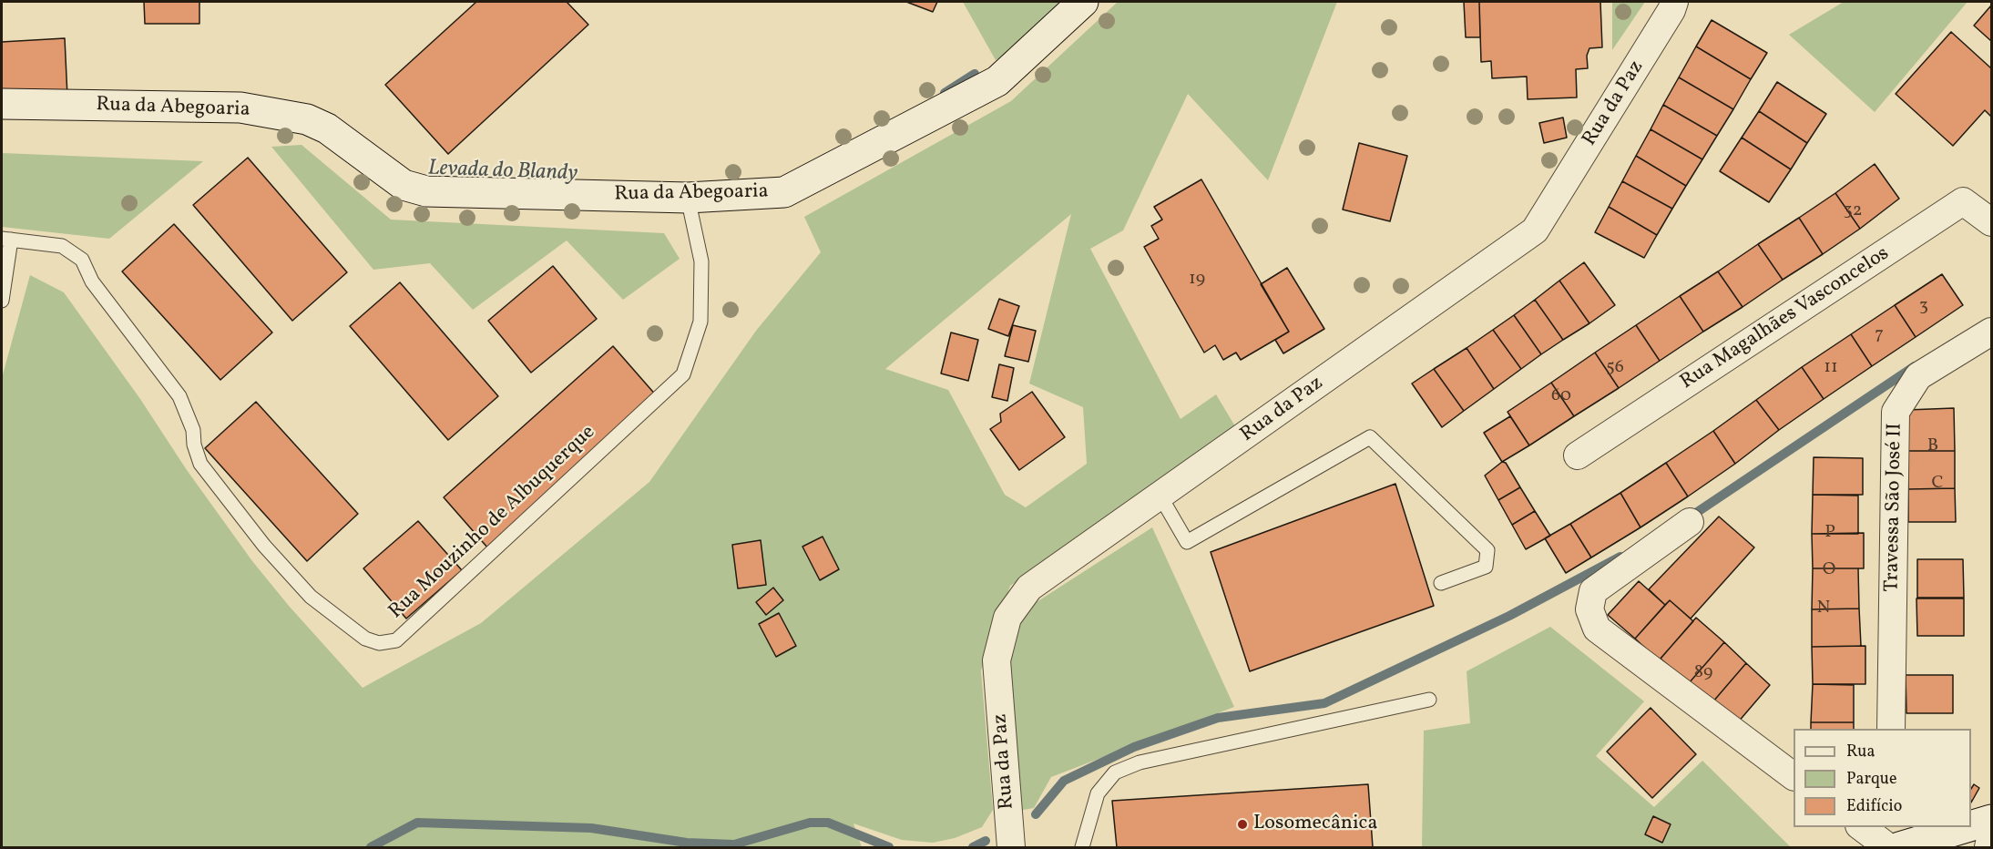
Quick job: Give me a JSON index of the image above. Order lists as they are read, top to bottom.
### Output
{
  "streets": {
    "street": [
      "Rua da Paz",
      "Rua da Abegoaria",
      "Rua Magalhães Vasconcelos",
      "Travessa São José II"
    ],
    "lane": ["Rua Mouzinho de Albuquerque"]
  },
  "crossings": [
    ["Rua da Abegoaria", "Rua Mouzinho de Albuquerque"]
  ],
  "water": ["Levada do Blandy"],
  "places": ["Losomecânica"],
  "house_numbers": [
    "32",
    "19",
    "3",
    "7",
    "56",
    "11",
    "60",
    "B",
    "C",
    "P",
    "O",
    "N",
    "89"
  ],
  "legend": ["Rua", "Parque", "Edifício"]
}
